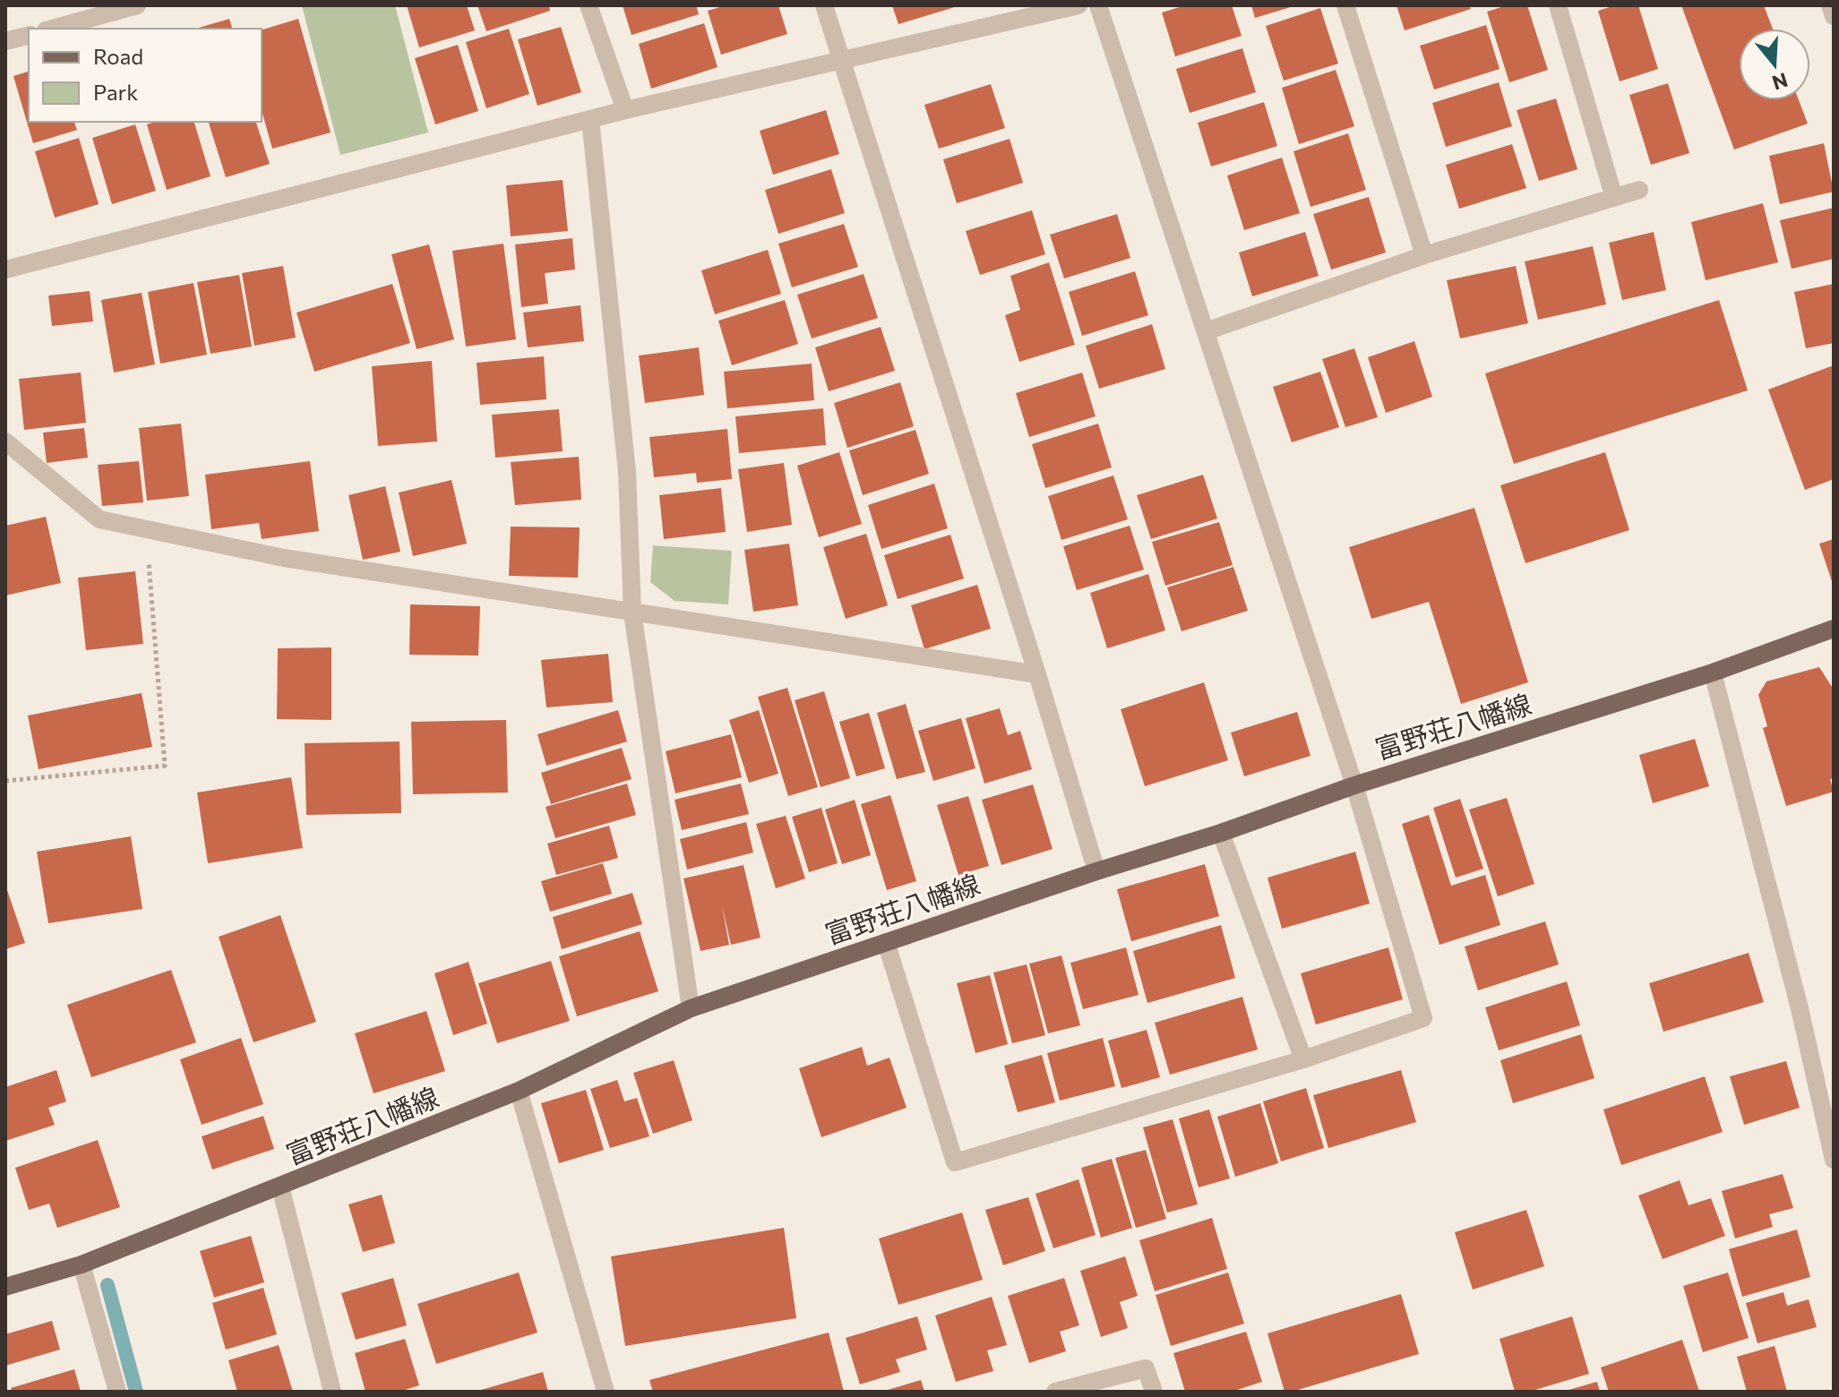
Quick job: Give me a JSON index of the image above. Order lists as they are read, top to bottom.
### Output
{
  "streets": {
    "main road": ["富野荘八幡線"]
  },
  "legend": ["Road", "Park"],
  "north": "bottom"
}
